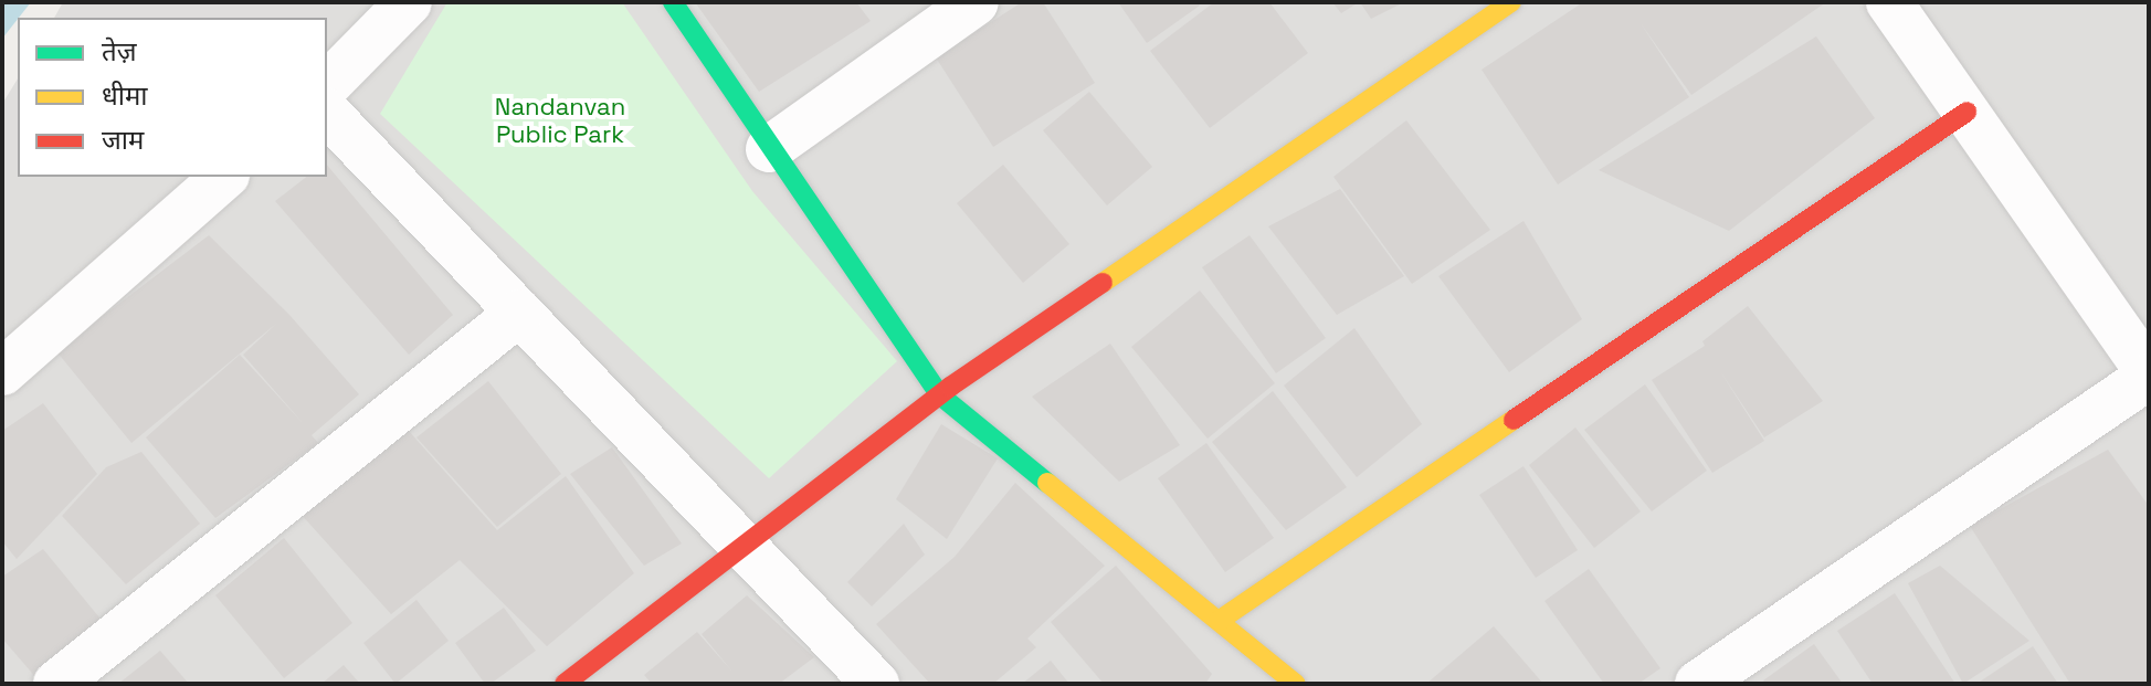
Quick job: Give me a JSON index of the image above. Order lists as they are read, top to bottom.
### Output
{
  "parks": ["Nandanvan Public Park"],
  "legend": ["तेज़", "धीमा", "जाम"]
}
